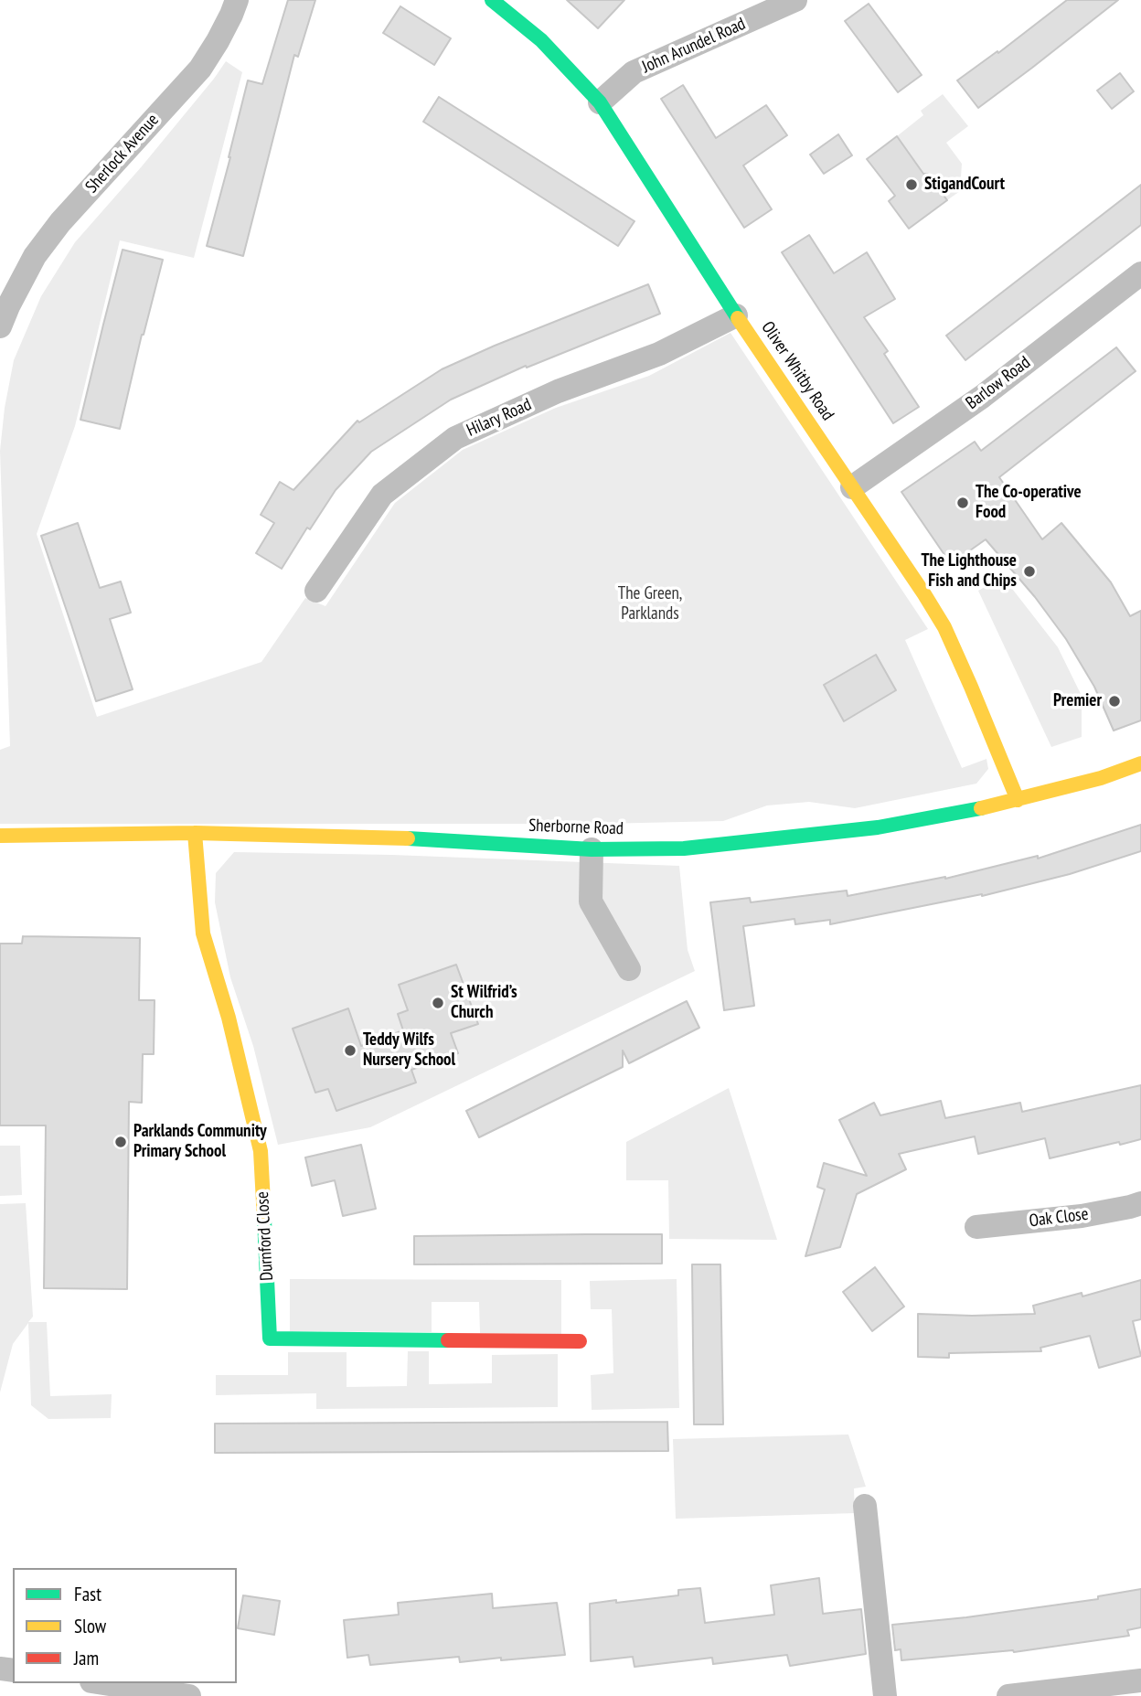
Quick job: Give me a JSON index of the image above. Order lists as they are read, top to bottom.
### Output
{
  "streets": {
    "street": [
      "John Arundel Road",
      "Sherlock Avenue",
      "Oliver Whitby Road",
      "Barlow Road",
      "Hilary Road",
      "Sherborne Road",
      "Oak Close",
      "Durnford Close"
    ]
  },
  "crossings": [
    ["John Arundel Road", "Oliver Whitby Road"],
    ["Oliver Whitby Road", "Barlow Road"],
    ["Oliver Whitby Road", "Hilary Road"],
    ["Oliver Whitby Road", "Sherborne Road"],
    ["Sherborne Road", "Durnford Close"]
  ],
  "parks": ["The Green, Parklands"],
  "places": [
    "StigandCourt",
    "The Co-operative Food",
    "The Lighthouse Fish and Chips",
    "Premier",
    "St Wilfrid’s Church",
    "Teddy Wilfs Nursery School",
    "Parklands Community Primary School"
  ],
  "legend": ["Fast", "Slow", "Jam"]
}
